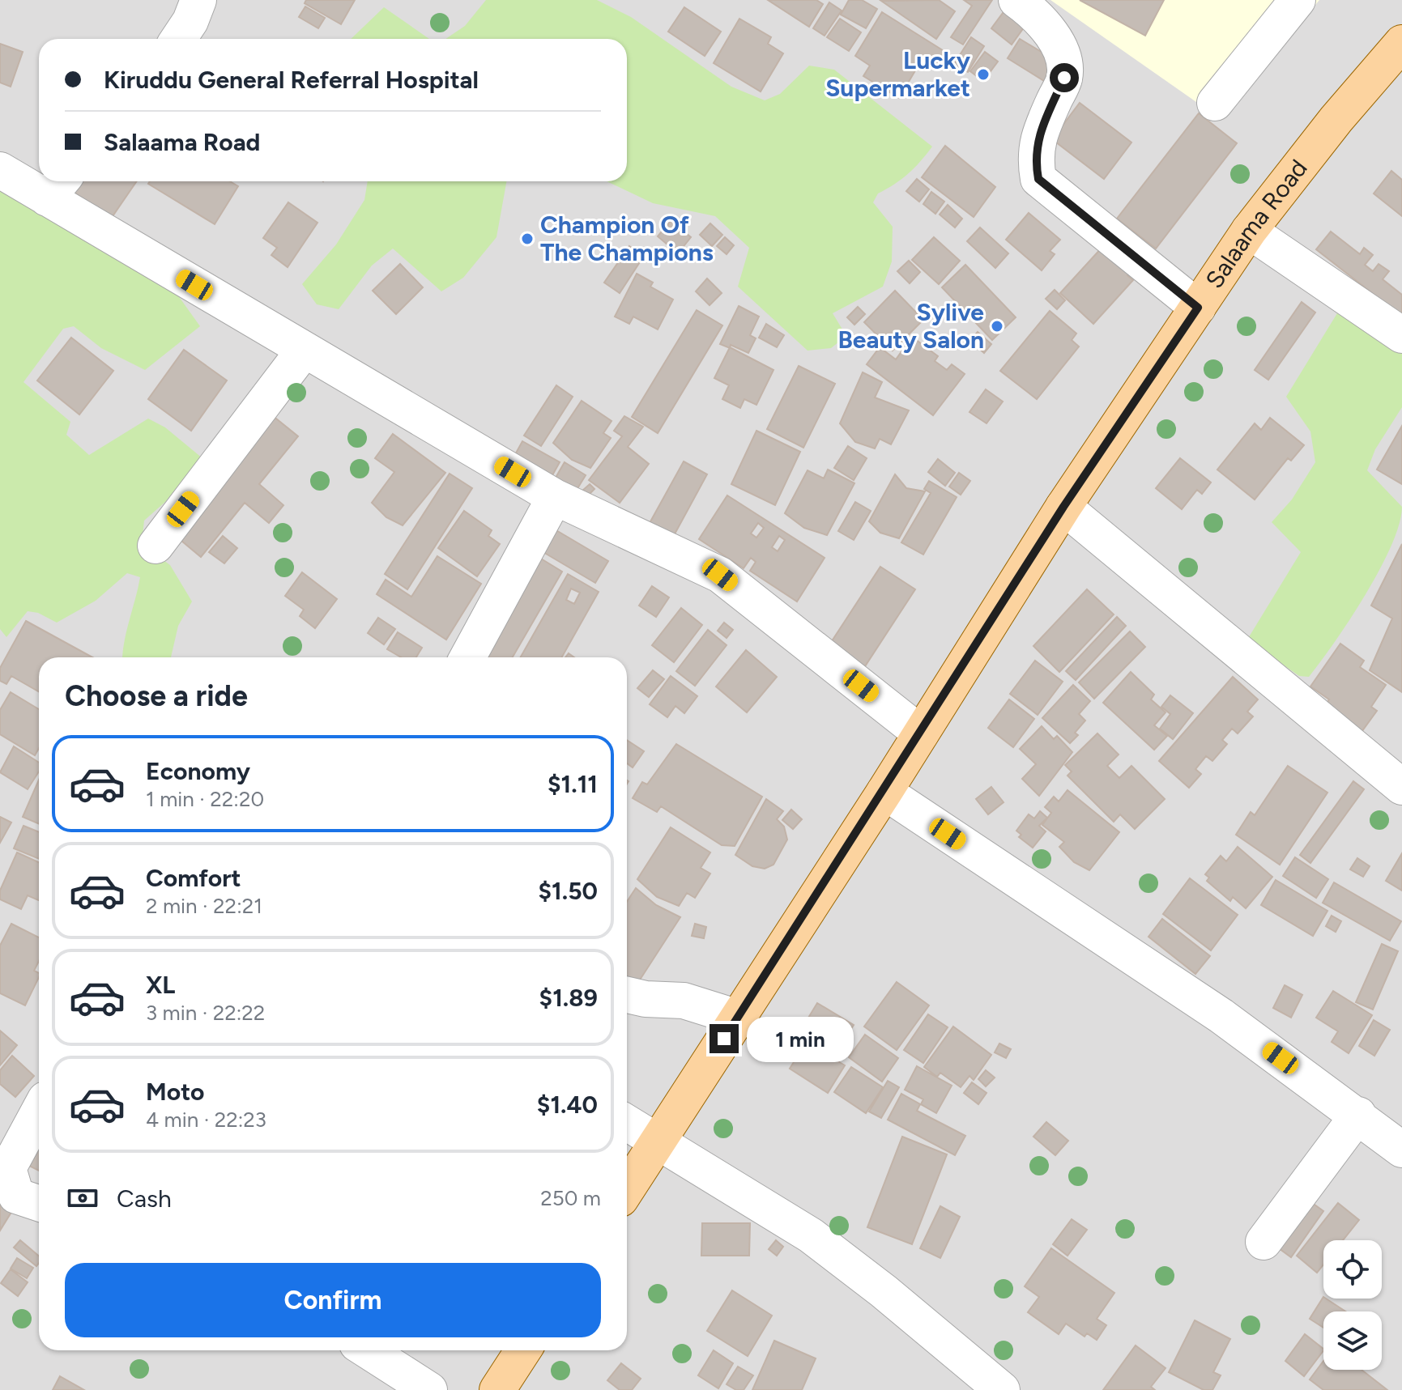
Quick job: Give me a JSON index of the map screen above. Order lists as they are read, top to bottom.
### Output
{
  "streets": {
    "main road": ["Salaama Road"]
  },
  "places": ["Lucky Supermarket", "Champion Of The Champions", "Sylive Beauty Salon"],
  "page": {
    "banner": ["Kiruddu General Referral Hospital", "Salaama Road"],
    "heading": "Choose a ride",
    "list": [
      {
        "name": "Economy",
        "note": "1 min · 22:20",
        "value": "$1.11"
      },
      {
        "name": "Comfort",
        "note": "2 min · 22:21",
        "value": "$1.50"
      },
      {
        "name": "XL",
        "note": "3 min · 22:22",
        "value": "$1.89"
      },
      {
        "name": "Moto",
        "note": "4 min · 22:23",
        "value": "$1.40"
      }
    ],
    "bubble": "1 min",
    "pay": ["Cash", "250 m"],
    "buttons": "Confirm"
  }
}
